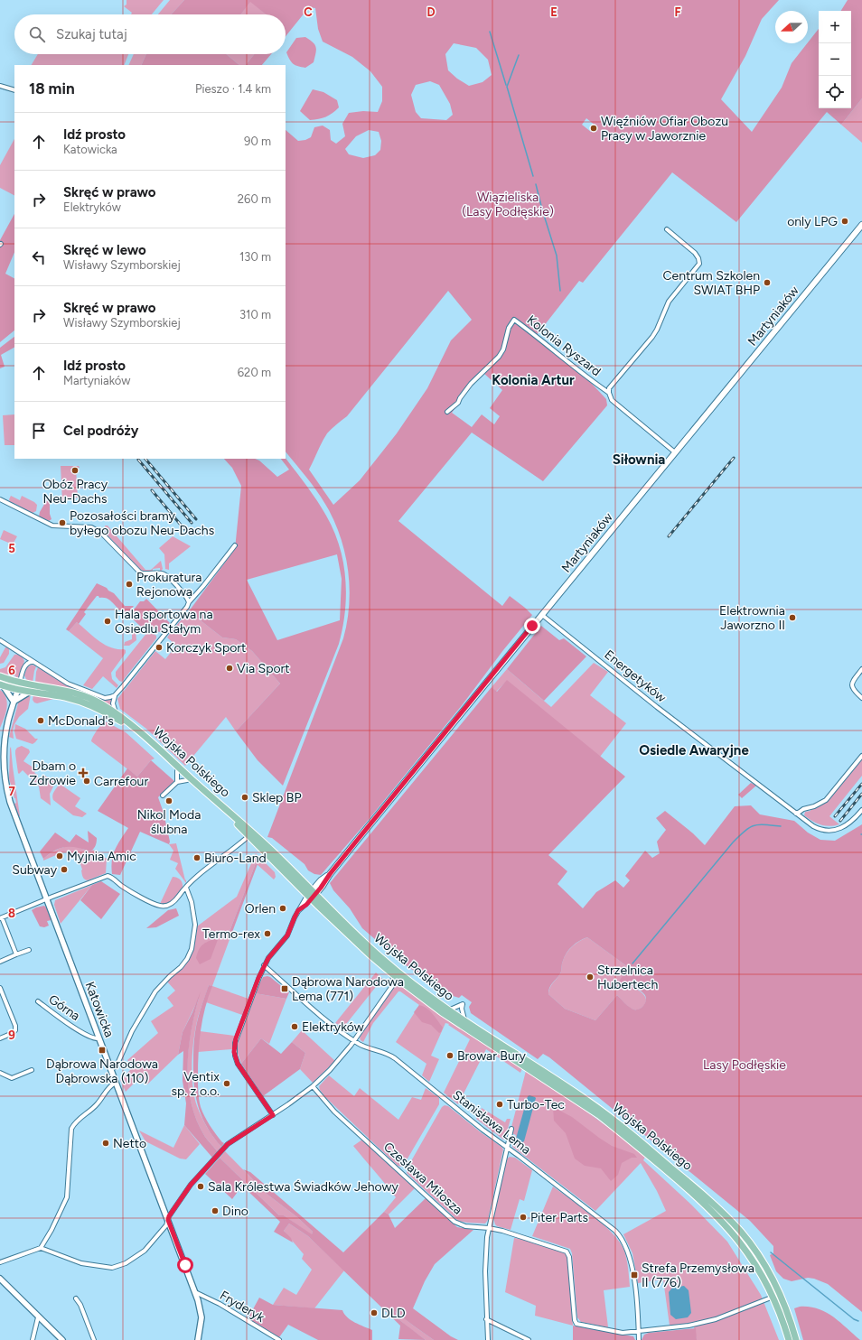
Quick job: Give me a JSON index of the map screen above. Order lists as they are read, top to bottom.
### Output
{
  "streets": {
    "main road": ["Martyniaków", "Wojska Polskiego"],
    "street": [
      "Kolonia Ryszard",
      "Energetyków",
      "Górna",
      "Katowicka",
      "Stanisława Lema",
      "Czesława Miłosza",
      "Fryderyk"
    ]
  },
  "crossings": [
    ["Martyniaków", "Energetyków"],
    ["Martyniaków", "Wojska Polskiego"],
    ["Wojska Polskiego", "Katowicka"],
    ["Wojska Polskiego", "Czesława Miłosza"],
    ["Górna", "Katowicka"],
    ["Katowicka", "Fryderyk"],
    ["Stanisława Lema", "Czesława Miłosza"]
  ],
  "districts": ["Kolonia Artur", "Siłownia", "Osiedle Awaryjne"],
  "parks": ["Wiązieliska (Lasy Podłęskie)", "Lasy Podłęskie"],
  "places": {
    "other": [
      "Więźniów Ofiar Obozu Pracy w Jaworznie",
      "only LPG",
      "Centrum Szkolen SWIAT BHP",
      "Obóz Pracy Neu-Dachs",
      "Pozosałości bramy byłego obozu Neu-Dachs",
      "Prokuratura Rejonowa",
      "Elektrownia Jaworzno II",
      "Hala sportowa na Osiedlu Stałym",
      "Korczyk Sport",
      "Via Sport",
      "McDonald's",
      "Carrefour",
      "Sklep BP",
      "Nikol Moda ślubna",
      "Myjnia Amic",
      "Biuro-Land",
      "Subway",
      "Orlen",
      "Termo-rex",
      "Strzelnica Hubertech",
      "Elektryków",
      "Browar Bury",
      "Ventix sp. z o.o.",
      "Turbo-Tec",
      "Netto",
      "Sala Królestwa Świadków Jehowy",
      "Dino",
      "Piter Parts",
      "DLD"
    ],
    "health": ["Dbam o Zdrowie"],
    "transit": ["Dąbrowa Narodowa Lema (771)", "Dąbrowa Narodowa Dąbrowska (110)", "Strefa Przemysłowa II (776)"]
  },
  "north": "left",
  "page": {
    "map_buttons": ["+", "−"],
    "search": "Szukaj tutaj",
    "heading": ["18 min", "Pieszo · 1.4 km"],
    "list": [
      ["Idź prosto", "Katowicka", "90 m"],
      ["Skręć w prawo", "Elektryków", "260 m"],
      ["Skręć w lewo", "Wisławy Szymborskiej", "130 m"],
      ["Skręć w prawo", "Wisławy Szymborskiej", "310 m"],
      ["Idź prosto", "Martyniaków", "620 m"],
      "Cel podróży"
    ]
  },
  "grid": {
    "columns": [
      "C",
      "D",
      "E",
      "F"
    ],
    "rows": [
      "5",
      "6",
      "7",
      "8",
      "9"
    ]
  }
}
